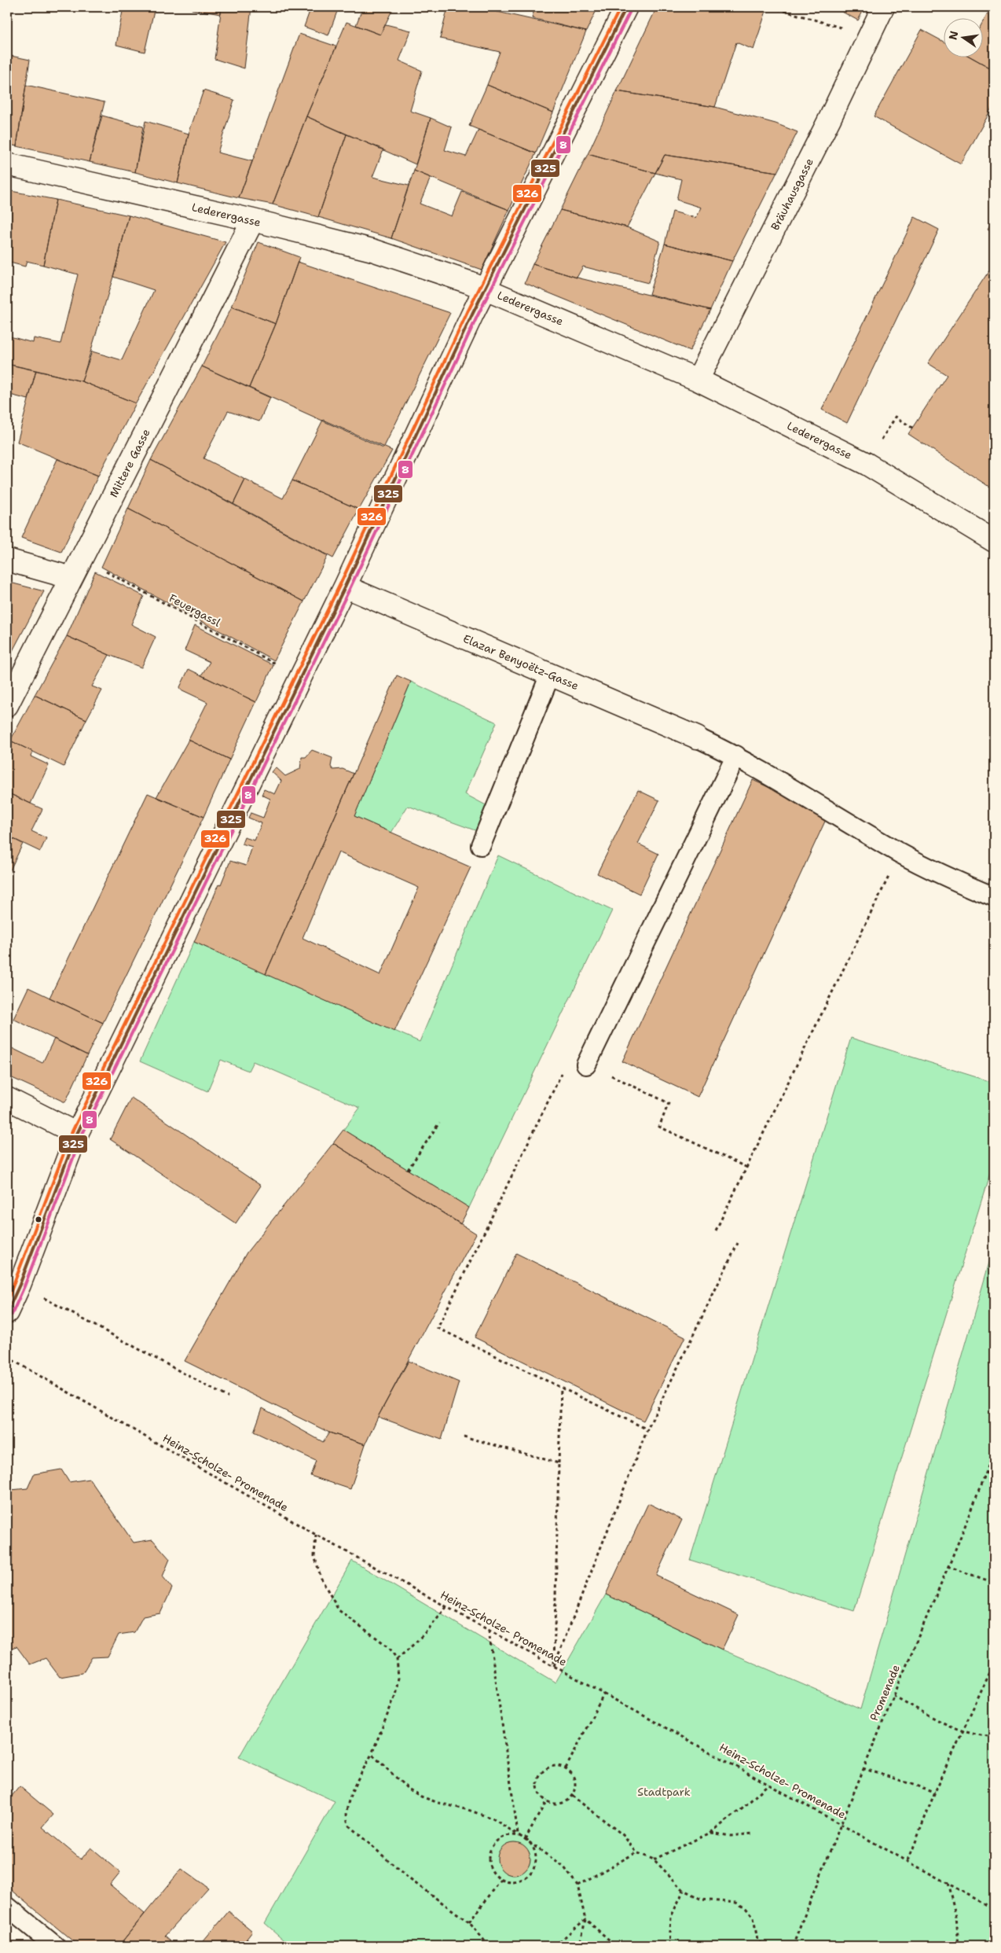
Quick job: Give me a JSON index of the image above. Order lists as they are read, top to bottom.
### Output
{
  "streets": {
    "street": [
      "Bräuhausgasse",
      "Lederergasse",
      "Mittere Gasse",
      "Elazar Benyoëtz-Gasse"
    ],
    "path": ["Feuergassl", "Heinz-Scholze- Promenade", "Promenade"]
  },
  "crossings": [
    ["Bräuhausgasse", "Lederergasse"],
    ["Lederergasse", "Mittere Gasse"],
    ["Mittere Gasse", "Feuergassl"],
    ["Heinz-Scholze- Promenade", "Promenade"]
  ],
  "parks": ["Stadtpark"],
  "lines": ["transit line 325", "transit line 326", "transit line 8"],
  "north": "left"
}
